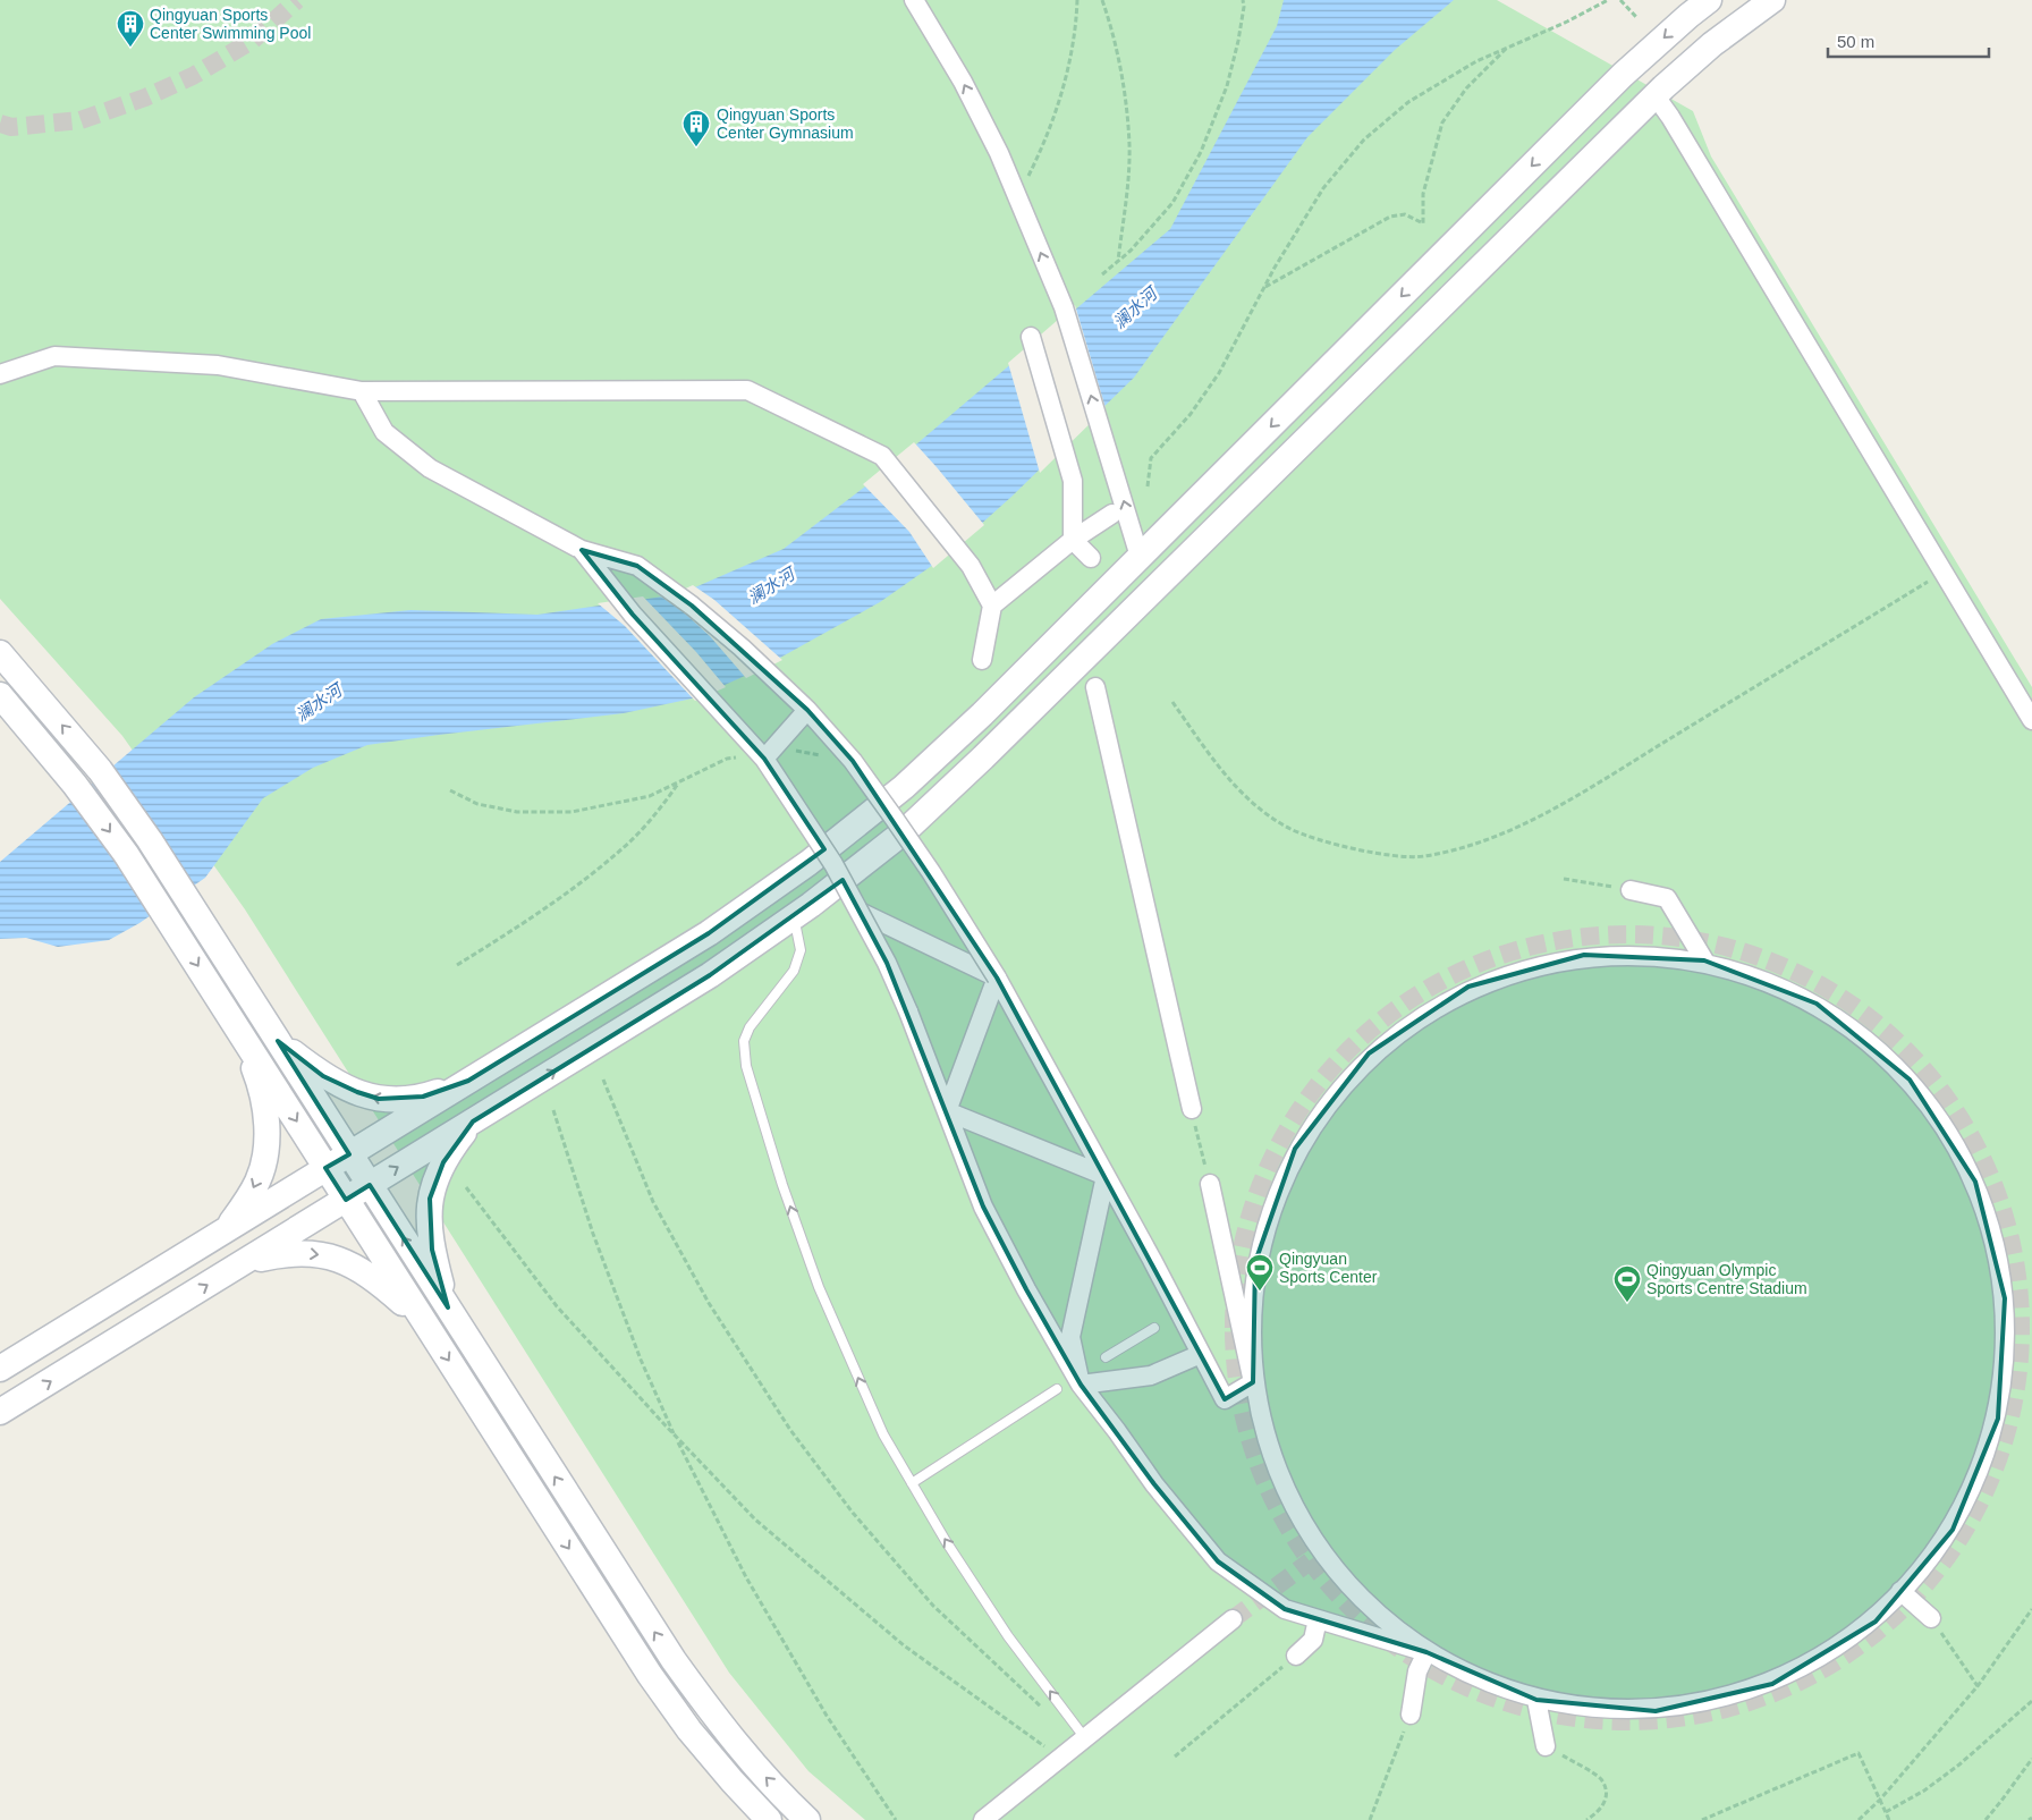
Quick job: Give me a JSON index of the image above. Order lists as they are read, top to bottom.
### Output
{
  "water": ["澜水河"],
  "places": {
    "building": ["Qingyuan Sports Center Swimming Pool", "Qingyuan Sports Center Gymnasium"],
    "sports": ["Qingyuan Sports Center", "Qingyuan Olympic Sports Centre Stadium"]
  },
  "scale_bar": "50 m"
}
